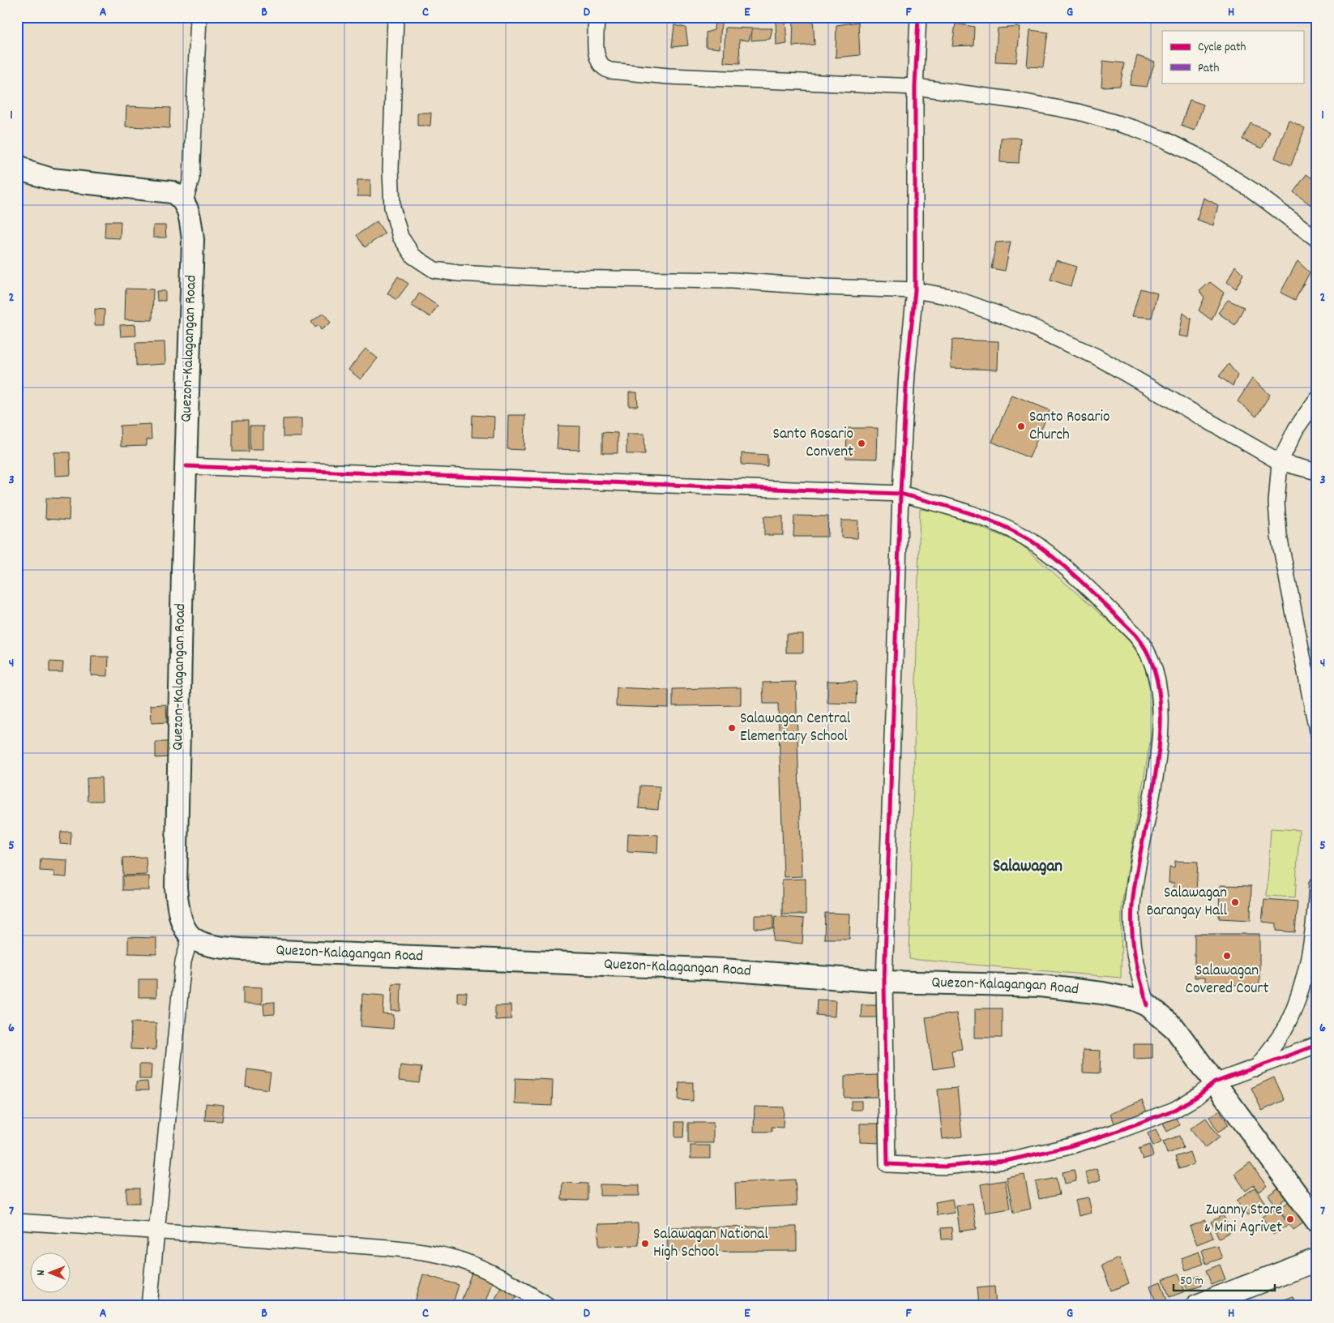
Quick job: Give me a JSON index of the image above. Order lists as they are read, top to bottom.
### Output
{
  "streets": {
    "main road": ["Quezon-Kalagangan Road"]
  },
  "districts": ["Salawagan"],
  "places": [
    "Santo Rosario Church",
    "Santo Rosario Convent",
    "Salawagan Central Elementary School",
    "Salawagan Barangay Hall",
    "Salawagan Covered Court",
    "Zuanny Store & Mini Agrivet",
    "Salawagan National High School"
  ],
  "legend": ["Cycle path", "Path"],
  "scale_bar": "50 m",
  "north": "left",
  "grid": {
    "columns": [
      "A",
      "B",
      "C",
      "D",
      "E",
      "F",
      "G",
      "H"
    ],
    "rows": [
      "1",
      "2",
      "3",
      "4",
      "5",
      "6",
      "7"
    ]
  }
}
